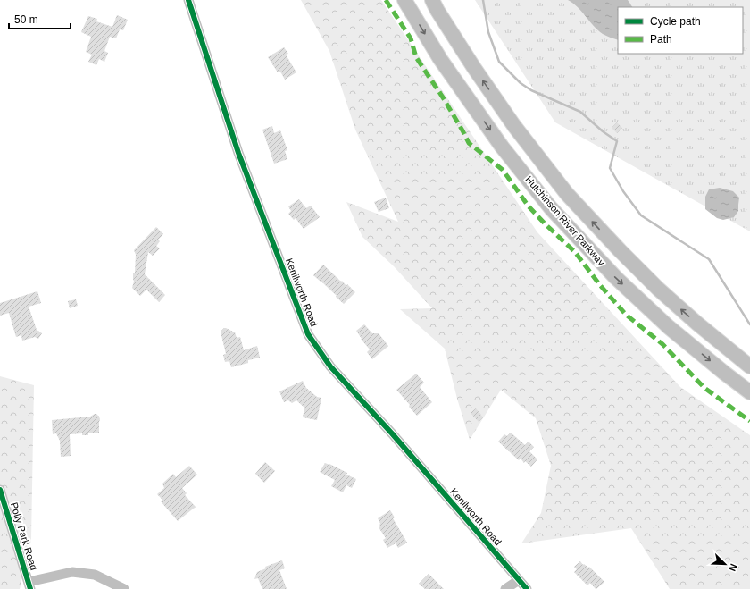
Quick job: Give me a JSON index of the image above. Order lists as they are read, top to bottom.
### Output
{
  "streets": {
    "highway": ["Hutchinson River Parkway"],
    "street": ["Kenilworth Road", "Polly Park Road"]
  },
  "legend": ["Cycle path", "Path"],
  "scale_bar": "50 m",
  "north": "bottom right"
}
